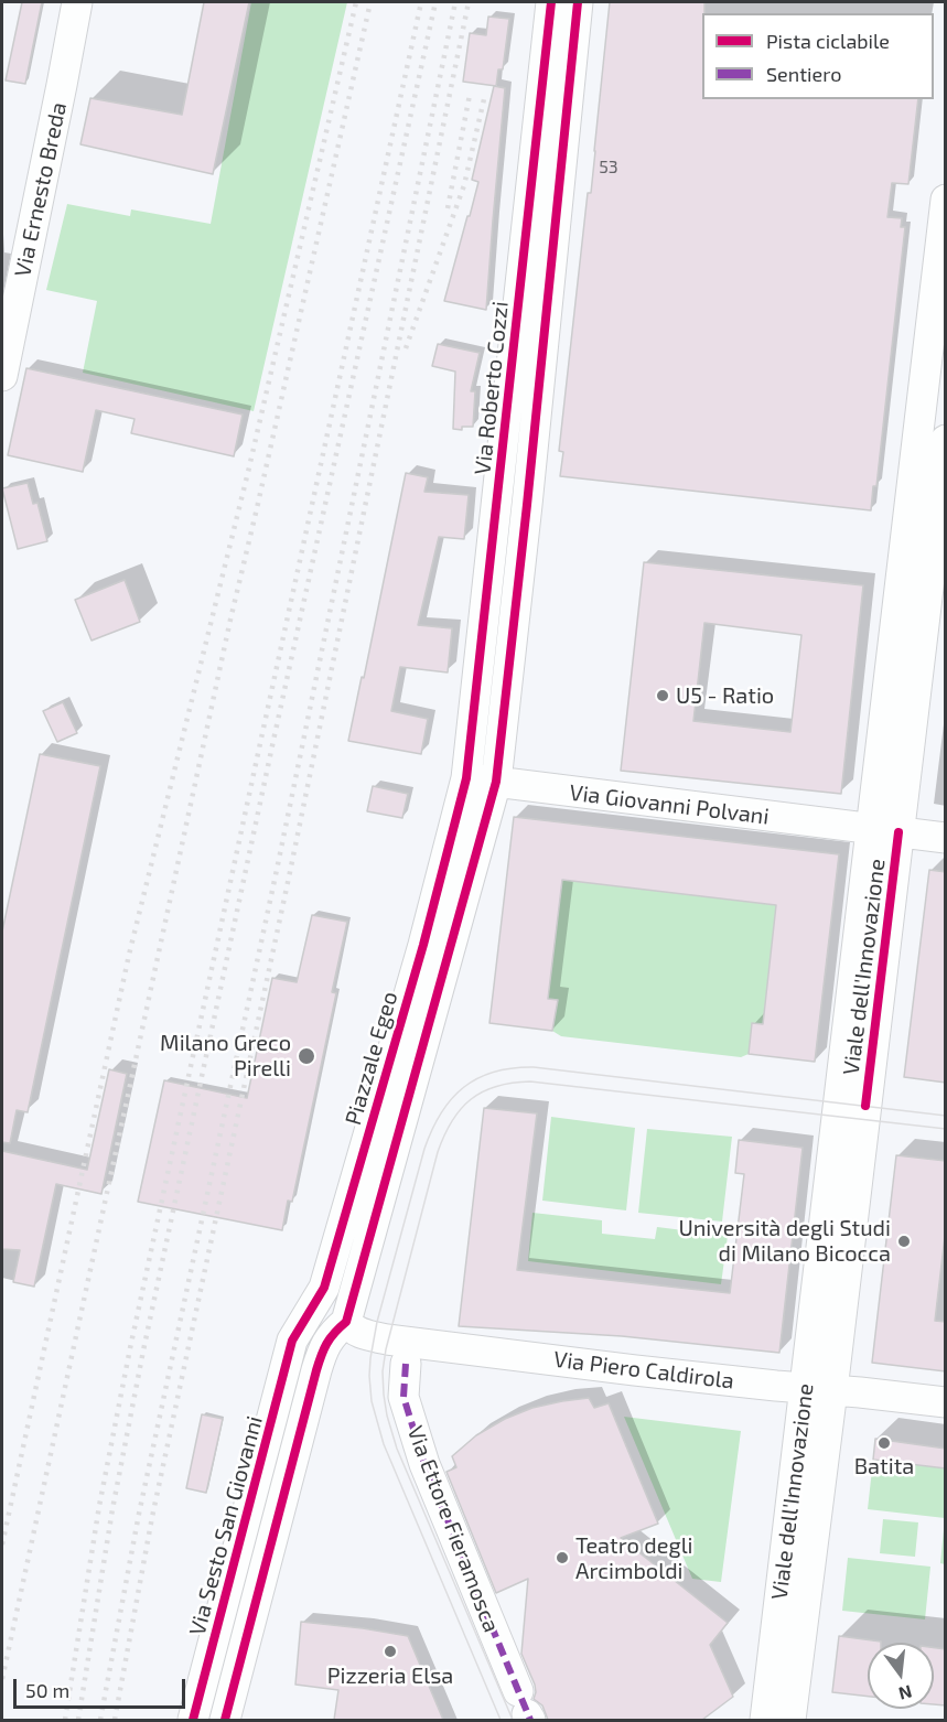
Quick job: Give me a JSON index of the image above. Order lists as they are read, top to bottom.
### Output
{
  "streets": {
    "street": [
      "Via Ernesto Breda",
      "Via Roberto Cozzi",
      "Via Giovanni Polvani",
      "Viale dell'Innovazione",
      "Piazzale Egeo",
      "Via Piero Caldirola",
      "Via Sesto San Giovanni",
      "Via Ettore Fieramosca"
    ]
  },
  "crossings": [
    ["Via Roberto Cozzi", "Via Giovanni Polvani"],
    ["Via Roberto Cozzi", "Piazzale Egeo"],
    ["Via Giovanni Polvani", "Viale dell'Innovazione"],
    ["Via Giovanni Polvani", "Piazzale Egeo"],
    ["Viale dell'Innovazione", "Via Piero Caldirola"],
    ["Piazzale Egeo", "Via Piero Caldirola"],
    ["Piazzale Egeo", "Via Sesto San Giovanni"]
  ],
  "places": [
    "U5 - Ratio",
    "Milano Greco Pirelli",
    "Università degli Studi di Milano Bicocca",
    "Batita",
    "Teatro degli Arcimboldi",
    "Pizzeria Elsa"
  ],
  "house_numbers": ["53"],
  "legend": ["Pista ciclabile", "Sentiero"],
  "scale_bar": "50 m",
  "north": "bottom"
}
